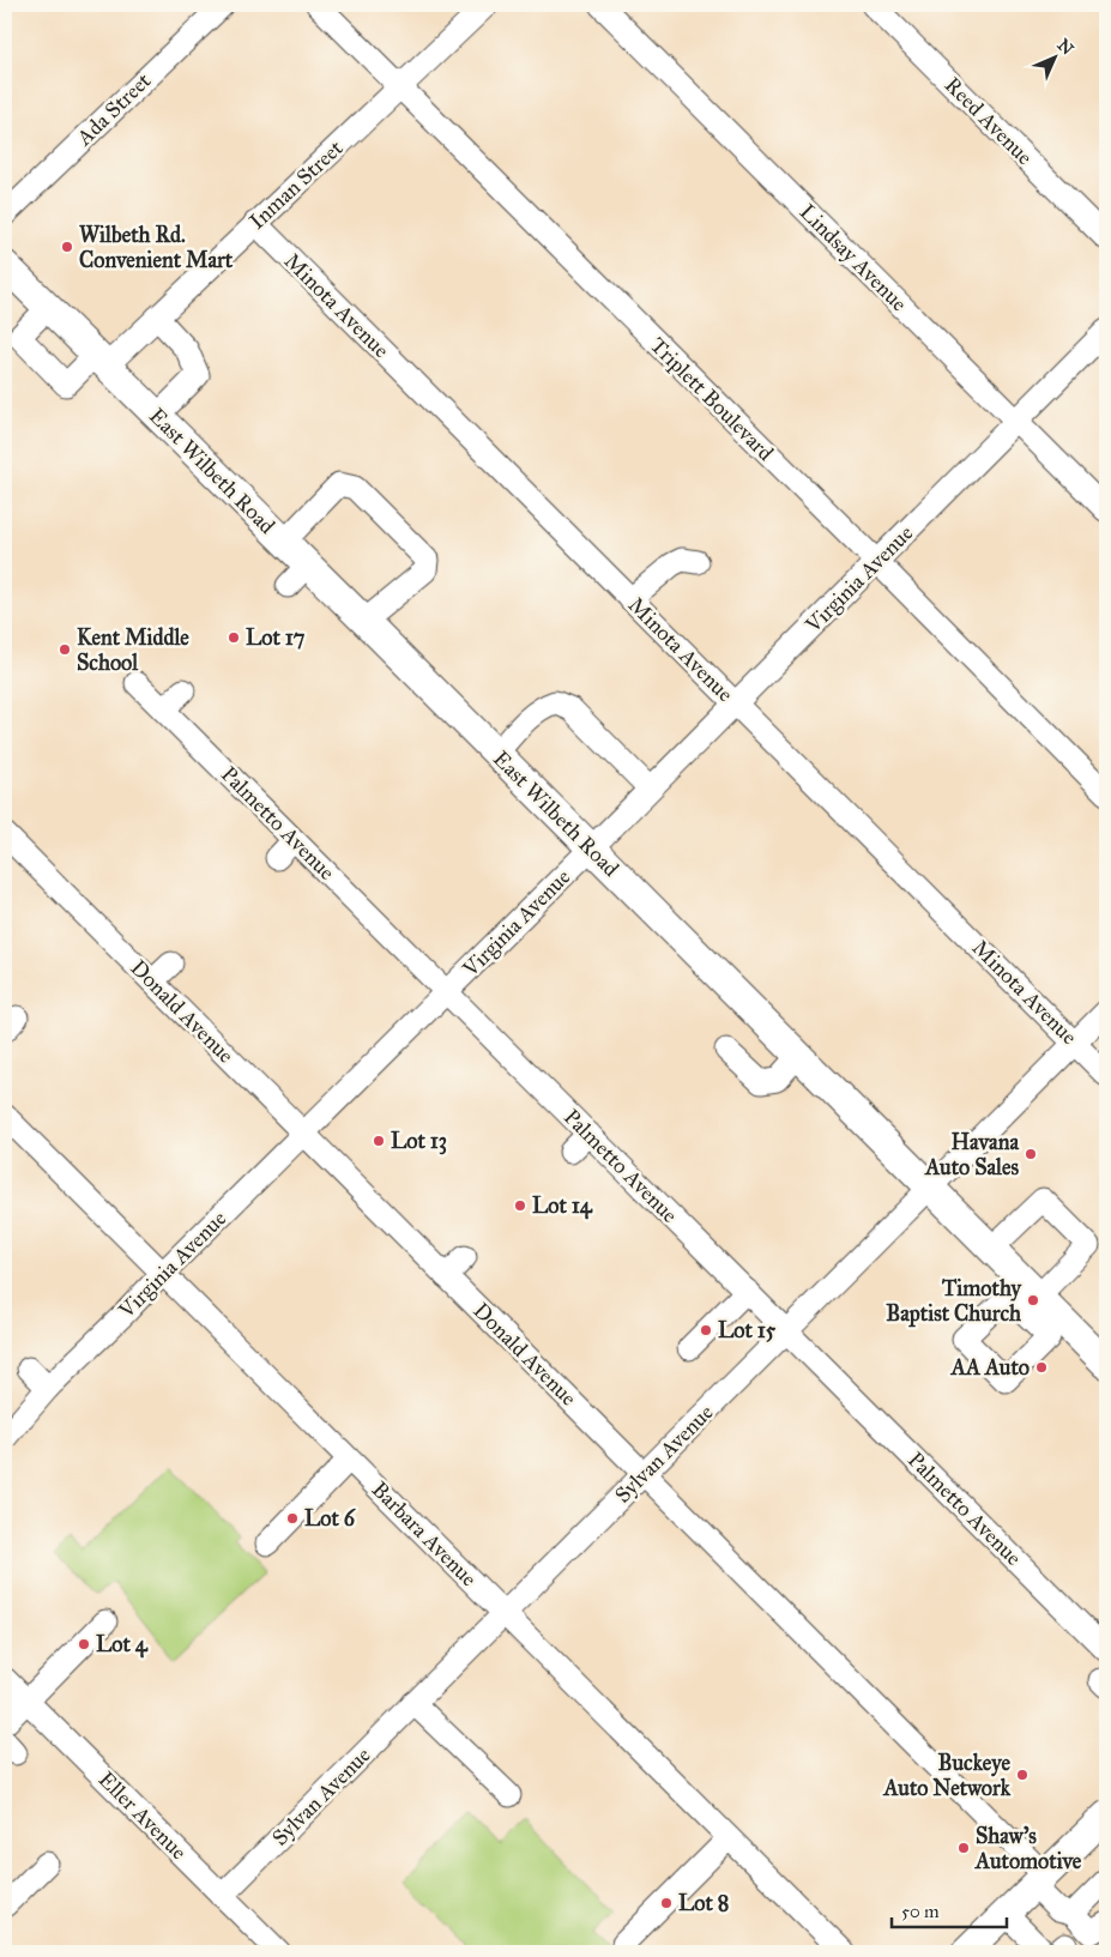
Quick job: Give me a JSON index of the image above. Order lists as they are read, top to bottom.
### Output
{
  "streets": {
    "main road": ["East Wilbeth Road"],
    "street": [
      "Ada Street",
      "Reed Avenue",
      "Inman Street",
      "Lindsay Avenue",
      "Minota Avenue",
      "Triplett Boulevard",
      "Virginia Avenue",
      "Palmetto Avenue",
      "Donald Avenue",
      "Sylvan Avenue",
      "Barbara Avenue",
      "Eller Avenue"
    ]
  },
  "crossings": [
    ["Inman Street", "Minota Avenue"],
    ["Inman Street", "Triplett Boulevard"],
    ["Inman Street", "East Wilbeth Road"],
    ["Lindsay Avenue", "Virginia Avenue"],
    ["Minota Avenue", "Virginia Avenue"],
    ["Minota Avenue", "Sylvan Avenue"],
    ["Triplett Boulevard", "Virginia Avenue"],
    ["East Wilbeth Road", "Virginia Avenue"],
    ["East Wilbeth Road", "Sylvan Avenue"],
    ["Virginia Avenue", "Palmetto Avenue"],
    ["Virginia Avenue", "Donald Avenue"],
    ["Virginia Avenue", "Barbara Avenue"],
    ["Palmetto Avenue", "Sylvan Avenue"],
    ["Donald Avenue", "Sylvan Avenue"],
    ["Sylvan Avenue", "Barbara Avenue"],
    ["Sylvan Avenue", "Eller Avenue"]
  ],
  "places": [
    "Wilbeth Rd. Convenient Mart",
    "Lot 17",
    "Kent Middle School",
    "Lot 13",
    "Havana Auto Sales",
    "Lot 14",
    "Timothy Baptist Church",
    "Lot 15",
    "AA Auto",
    "Lot 6",
    "Lot 4",
    "Buckeye Auto Network",
    "Shaw's Automotive",
    "Lot 8"
  ],
  "scale_bar": "50 m",
  "north": "top right"
}
